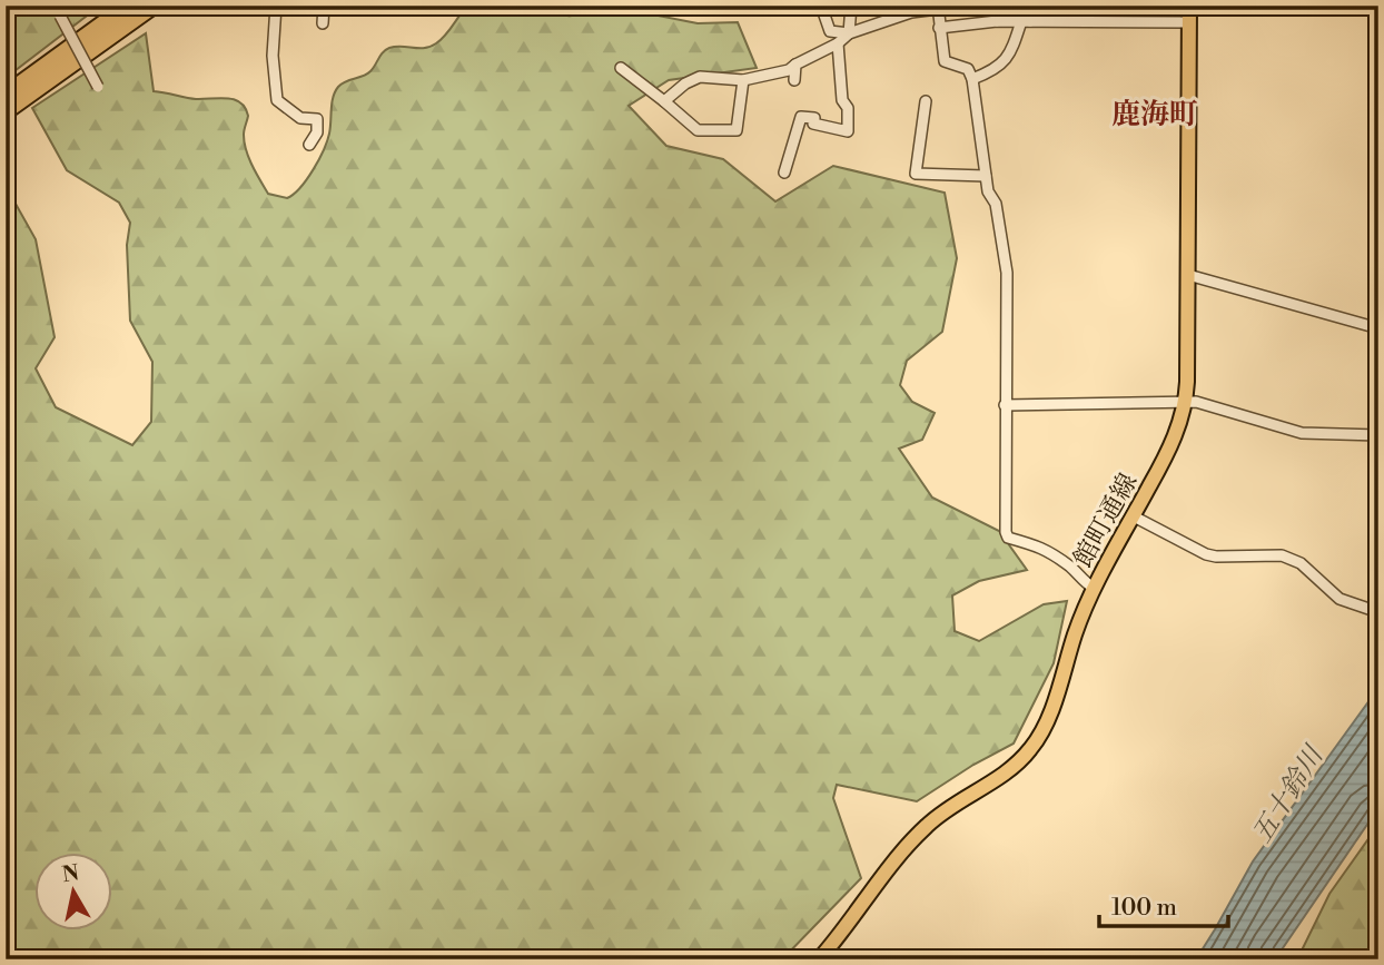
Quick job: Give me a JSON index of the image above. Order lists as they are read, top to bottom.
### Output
{
  "streets": {
    "main road": ["館町通線"]
  },
  "districts": ["鹿海町"],
  "water": ["五十鈴川"],
  "scale_bar": "100 m",
  "north": "top"
}
